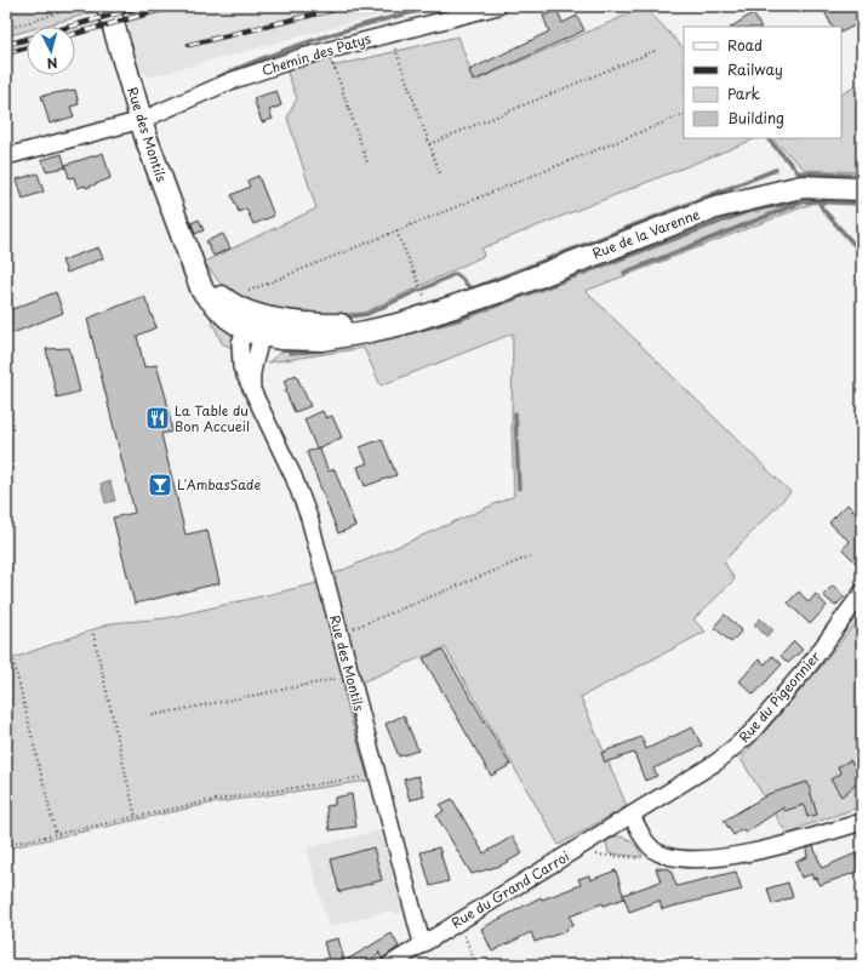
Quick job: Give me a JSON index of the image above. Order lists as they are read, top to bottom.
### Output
{
  "streets": {
    "street": [
      "Chemin des Patys",
      "Rue des Montils",
      "Rue de la Varenne",
      "Rue du Pigeonnier",
      "Rue du Grand Carroi"
    ]
  },
  "crossings": [
    ["Chemin des Patys", "Rue des Montils"],
    ["Rue des Montils", "Rue de la Varenne"],
    ["Rue des Montils", "Rue du Grand Carroi"],
    ["Rue du Pigeonnier", "Rue du Grand Carroi"]
  ],
  "places": {
    "restaurant": ["La Table du Bon Accueil"],
    "bar": ["L'AmbasSade"]
  },
  "legend": [
    "Road",
    "Railway",
    "Park",
    "Building"
  ],
  "north": "bottom"
}
